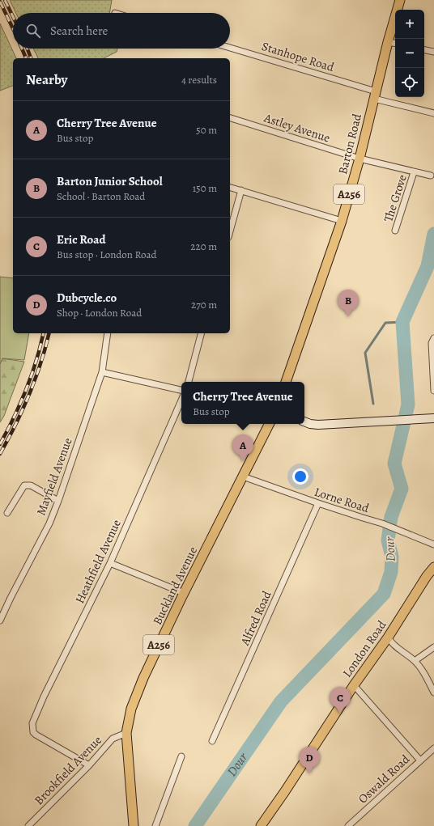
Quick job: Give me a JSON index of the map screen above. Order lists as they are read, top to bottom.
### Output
{
  "streets": {
    "main road": [
      "Barton Road",
      "A256",
      "Buckland Avenue",
      "London Road"
    ],
    "street": [
      "Stanhope Road",
      "Astley Avenue",
      "The Grove",
      "Mayfield Avenue",
      "Lorne Road",
      "Heathfield Avenue",
      "Alfred Road",
      "Brookfield Avenue",
      "Oswald Road"
    ]
  },
  "crossings": [
    ["Stanhope Road", "Barton Road"],
    ["Astley Avenue", "Barton Road"],
    ["Astley Avenue", "The Grove"],
    ["Lorne Road", "Buckland Avenue"],
    ["Lorne Road", "Alfred Road"],
    ["Heathfield Avenue", "Brookfield Avenue"],
    ["Buckland Avenue", "Brookfield Avenue"]
  ],
  "water": ["Dour"],
  "page": {
    "map_buttons": ["+", "−"],
    "search": "Search here",
    "heading": ["Nearby", "4 results"],
    "list": [
      {
        "mark": "A",
        "name": "Cherry Tree Avenue",
        "note": "Bus stop",
        "value": "50 m"
      },
      {
        "mark": "B",
        "name": "Barton Junior School",
        "note": "School · Barton Road",
        "value": "150 m"
      },
      {
        "mark": "C",
        "name": "Eric Road",
        "note": "Bus stop · London Road",
        "value": "220 m"
      },
      {
        "mark": "D",
        "name": "Dubcycle.co",
        "note": "Shop · London Road",
        "value": "270 m"
      }
    ],
    "pins": [
      "B",
      "A",
      "C",
      "D"
    ],
    "popup": ["Cherry Tree Avenue", "Bus stop"]
  }
}
